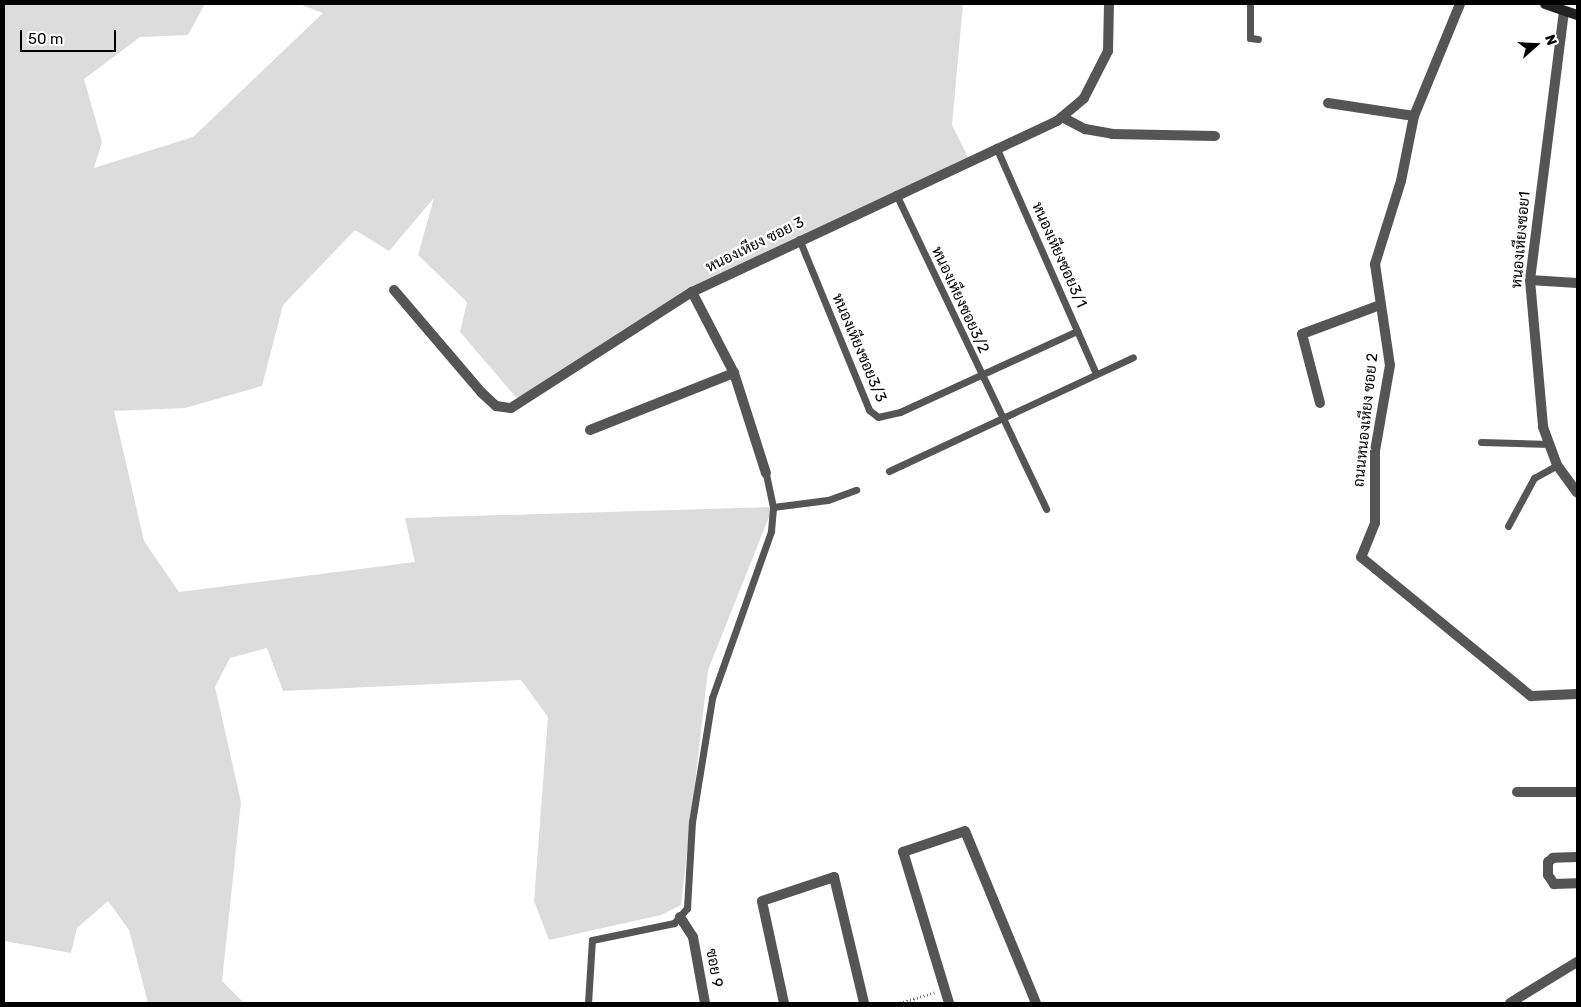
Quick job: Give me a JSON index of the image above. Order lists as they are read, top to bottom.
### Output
{
  "streets": {
    "street": [
      "หนองเหียงซอย1",
      "หนองเหียง ซอย 3",
      "ถนนหนองเหียง ซอย 2",
      "ซอย 9"
    ],
    "lane": ["หนองเหียงซอย3/1", "หนองเหียงซอย3/2", "หนองเหียงซอย3/3"]
  },
  "crossings": [
    ["หนองเหียง ซอย 3", "หนองเหียงซอย3/1"],
    ["หนองเหียง ซอย 3", "หนองเหียงซอย3/2"],
    ["หนองเหียง ซอย 3", "หนองเหียงซอย3/3"],
    ["หนองเหียงซอย3/2", "หนองเหียงซอย3/3"]
  ],
  "scale_bar": "50 m",
  "north": "right"
}
